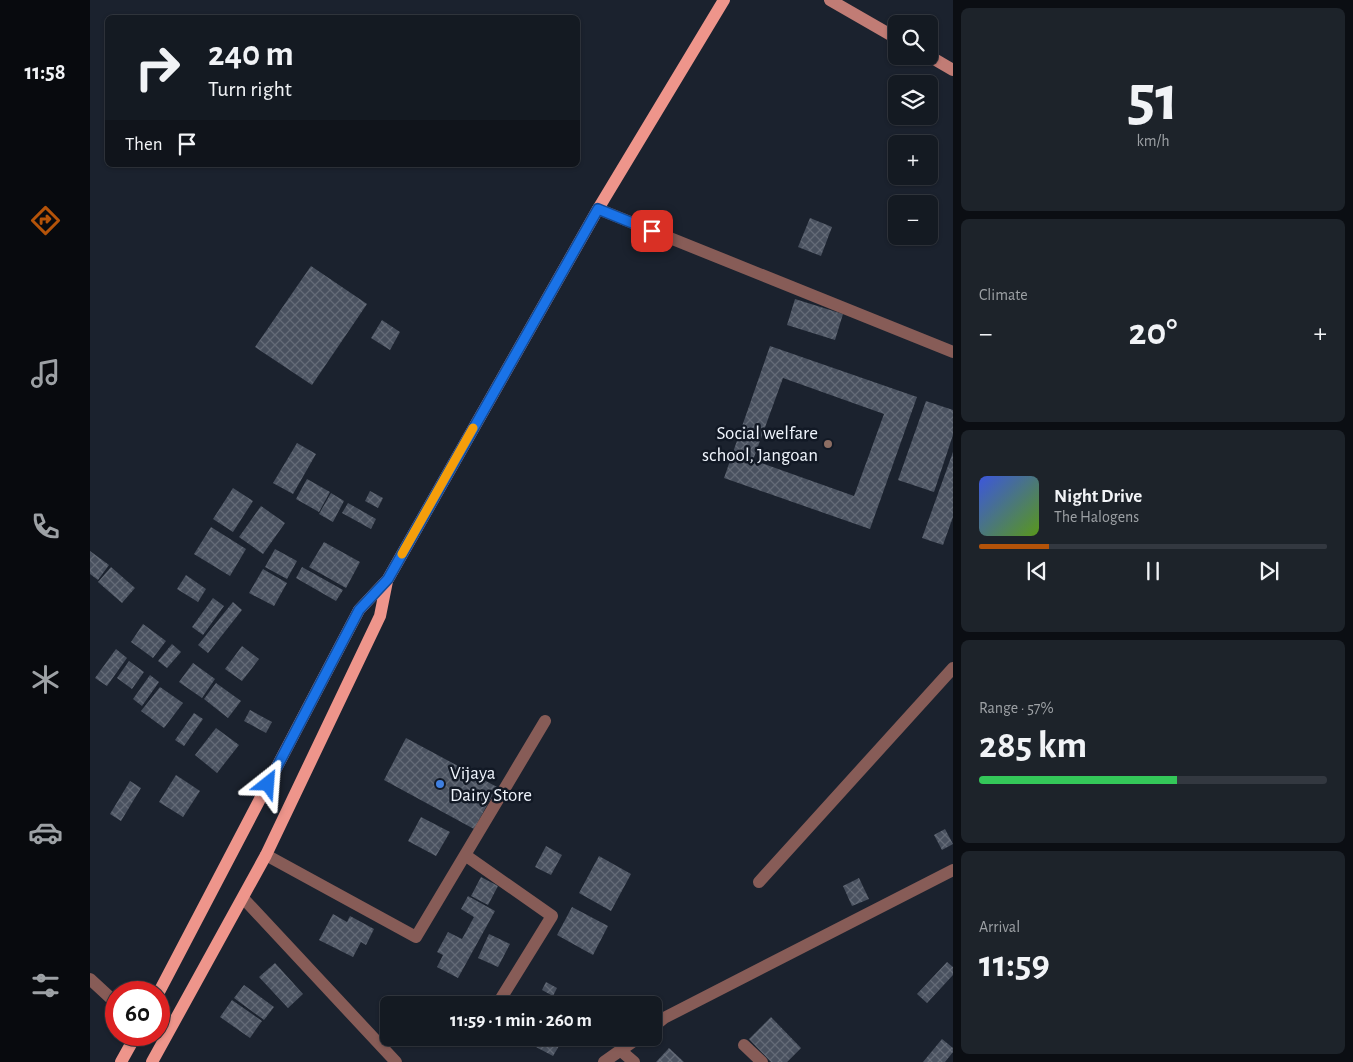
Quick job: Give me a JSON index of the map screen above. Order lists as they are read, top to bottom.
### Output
{
  "places": ["Social welfare school, Jangoan", "Vijaya Dairy Store"],
  "page": {
    "tabs": "11:58",
    "tile": [
      ["51", "km/h"],
      "Climate",
      ["Range · 57%", "285 km"],
      ["Arrival", "11:59"]
    ],
    "map_buttons": ["+", "−"],
    "turn": ["240 m", "Turn right"],
    "then": "Then",
    "heat": ["−", "20°", "+"],
    "song": ["Night Drive", "The Halogens"],
    "limit": "60",
    "trip": "11:59 · 1 min · 260 m"
  }
}
